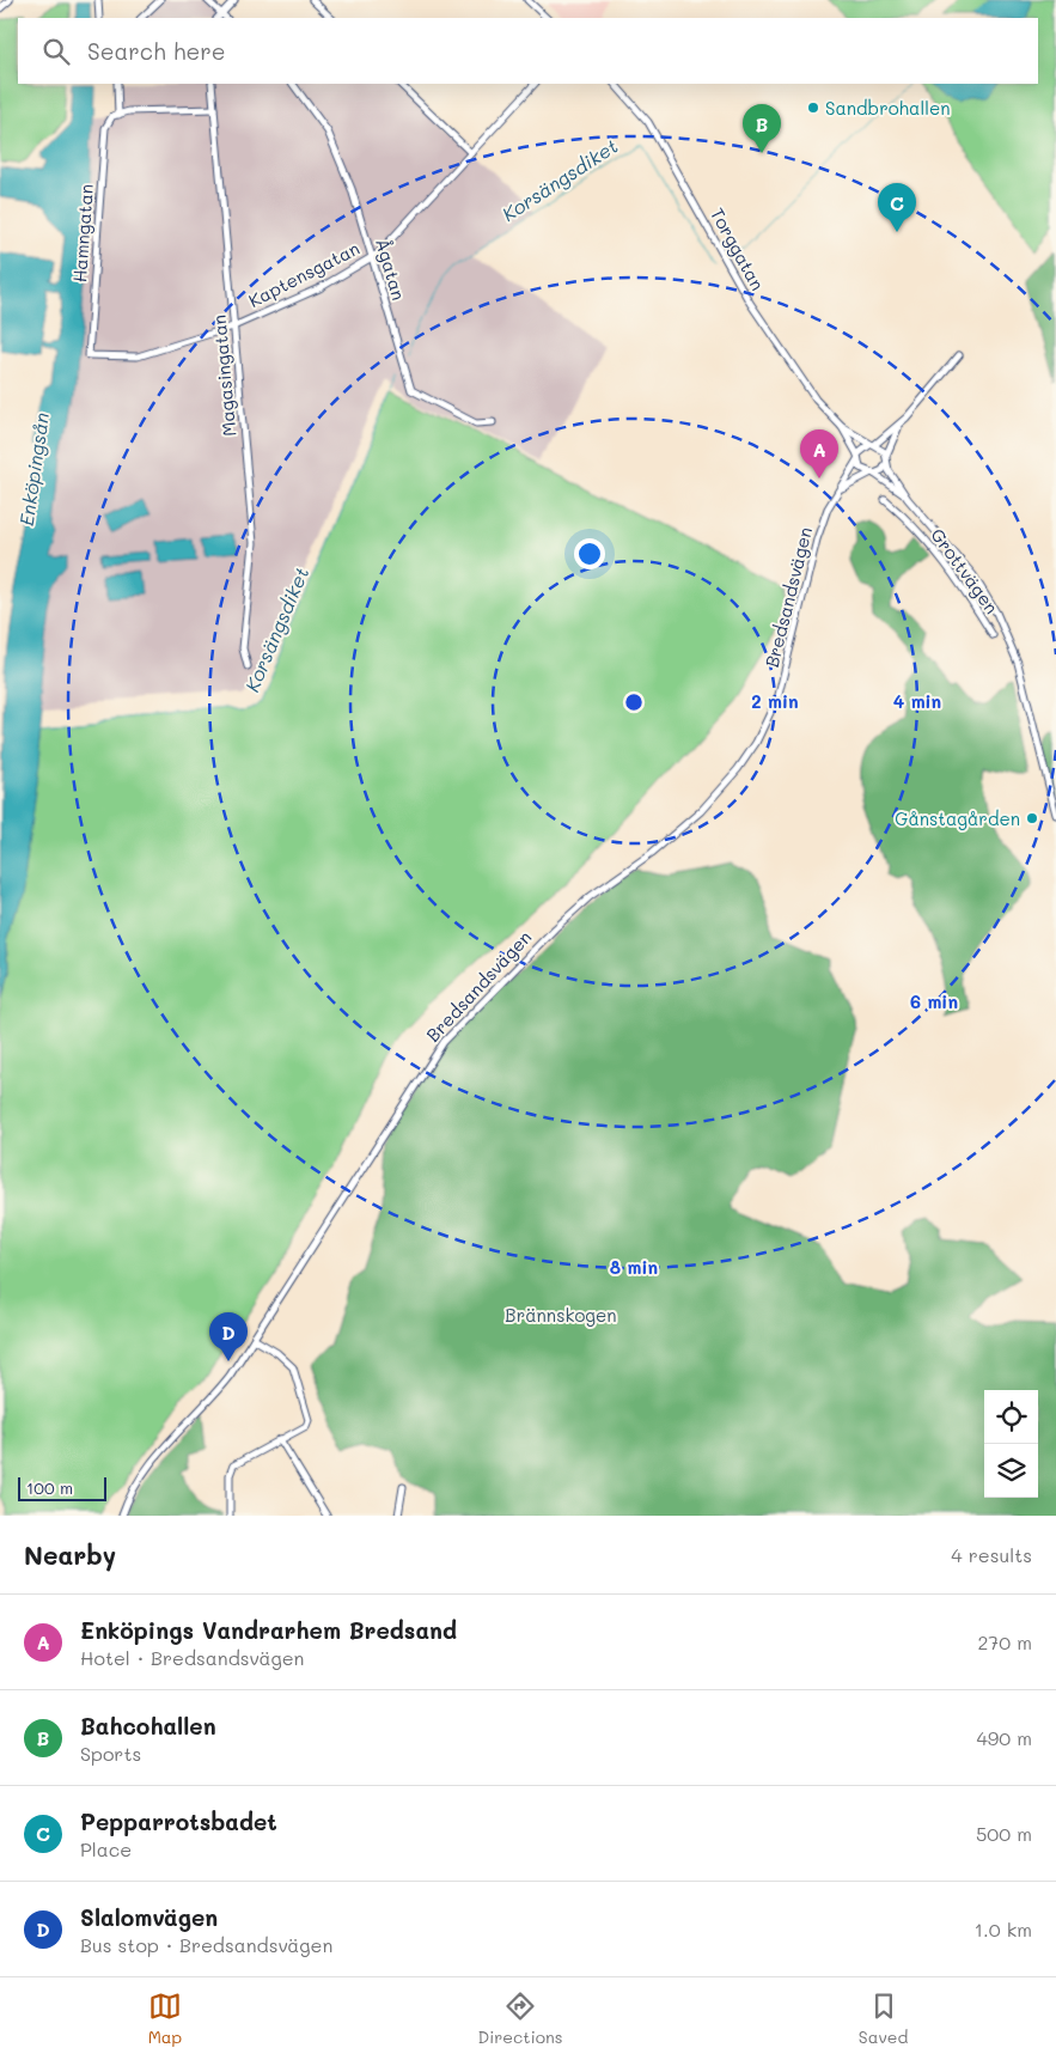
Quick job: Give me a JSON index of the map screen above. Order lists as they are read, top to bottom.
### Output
{
  "streets": {
    "street": [
      "Hamngatan",
      "Torggatan",
      "Ågatan",
      "Kaptensgatan",
      "Magasingatan",
      "Grottvägen",
      "Bredsandsvägen"
    ]
  },
  "crossings": [
    ["Hamngatan", "Kaptensgatan"],
    ["Torggatan", "Bredsandsvägen"],
    ["Ågatan", "Kaptensgatan"],
    ["Kaptensgatan", "Magasingatan"]
  ],
  "water": ["Korsängsdiket", "Enköpingsån"],
  "parks": ["Brännskogen"],
  "places": ["Sandbrohallen", "Gånstagården"],
  "scale_bar": "100 m",
  "page": {
    "search": "Search here",
    "pins": [
      "B",
      "C",
      "A",
      "D"
    ],
    "scale": "100 m",
    "heading": ["Nearby", "4 results"],
    "list": [
      {
        "mark": "A",
        "name": "Enköpings Vandrarhem Bredsand",
        "note": "Hotel · Bredsandsvägen",
        "value": "270 m"
      },
      {
        "mark": "B",
        "name": "Bahcohallen",
        "note": "Sports",
        "value": "490 m"
      },
      {
        "mark": "C",
        "name": "Pepparrotsbadet",
        "note": "Place",
        "value": "500 m"
      },
      {
        "mark": "D",
        "name": "Slalomvägen",
        "note": "Bus stop · Bredsandsvägen",
        "value": "1.0 km"
      }
    ],
    "nav": ["Map", "Directions", "Saved"]
  },
  "rings": [
    "2 min",
    "4 min",
    "6 min",
    "8 min"
  ]
}
